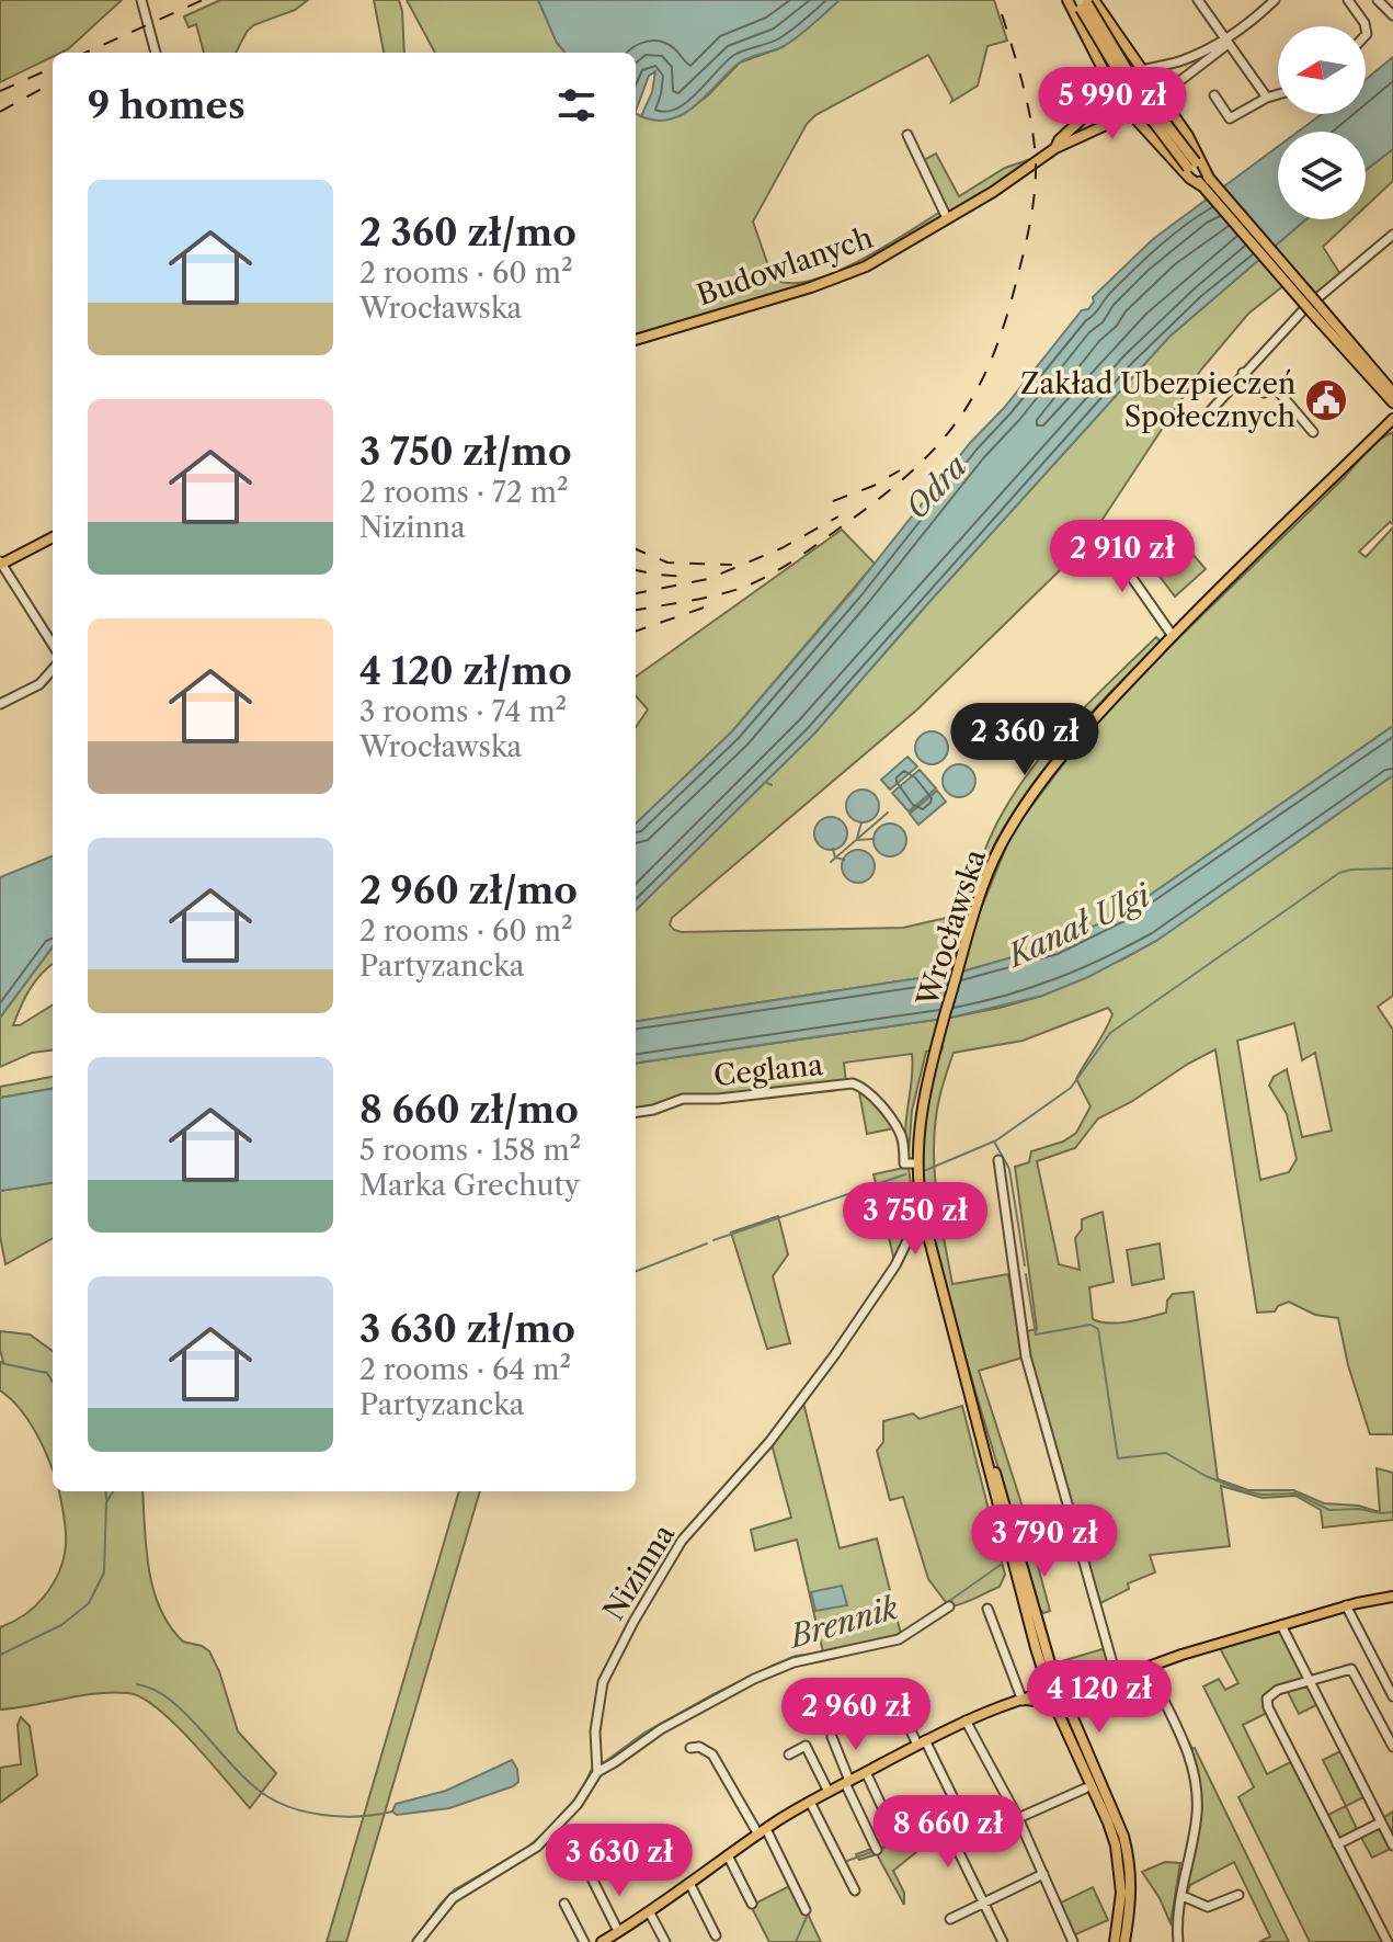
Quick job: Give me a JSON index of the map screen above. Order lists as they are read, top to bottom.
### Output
{
  "streets": {
    "main road": ["Budowlanych", "Wrocławska"],
    "street": ["Ceglana", "Nizinna"]
  },
  "crossings": [
    ["Wrocławska", "Ceglana"],
    ["Wrocławska", "Nizinna"]
  ],
  "water": ["Odra", "Kanał Ulgi", "Brennik"],
  "places": {
    "public building": ["Zakład Ubezpieczeń Społecznych"]
  },
  "north": "left",
  "page": {
    "heading": "9 homes",
    "price": [
      "5 990 zł",
      "2 910 zł",
      "2 360 zł",
      "3 750 zł",
      "3 790 zł",
      "4 120 zł",
      "2 960 zł",
      "8 660 zł",
      "3 630 zł"
    ],
    "list": [
      {
        "name": "2 360 zł/mo",
        "note": "2 rooms · 60 m² · Wrocławska"
      },
      {
        "name": "3 750 zł/mo",
        "note": "2 rooms · 72 m² · Nizinna"
      },
      {
        "name": "4 120 zł/mo",
        "note": "3 rooms · 74 m² · Wrocławska"
      },
      {
        "name": "2 960 zł/mo",
        "note": "2 rooms · 60 m² · Partyzancka"
      },
      {
        "name": "8 660 zł/mo",
        "note": "5 rooms · 158 m² · Marka Grechuty"
      },
      {
        "name": "3 630 zł/mo",
        "note": "2 rooms · 64 m² · Partyzancka"
      }
    ]
  }
}
